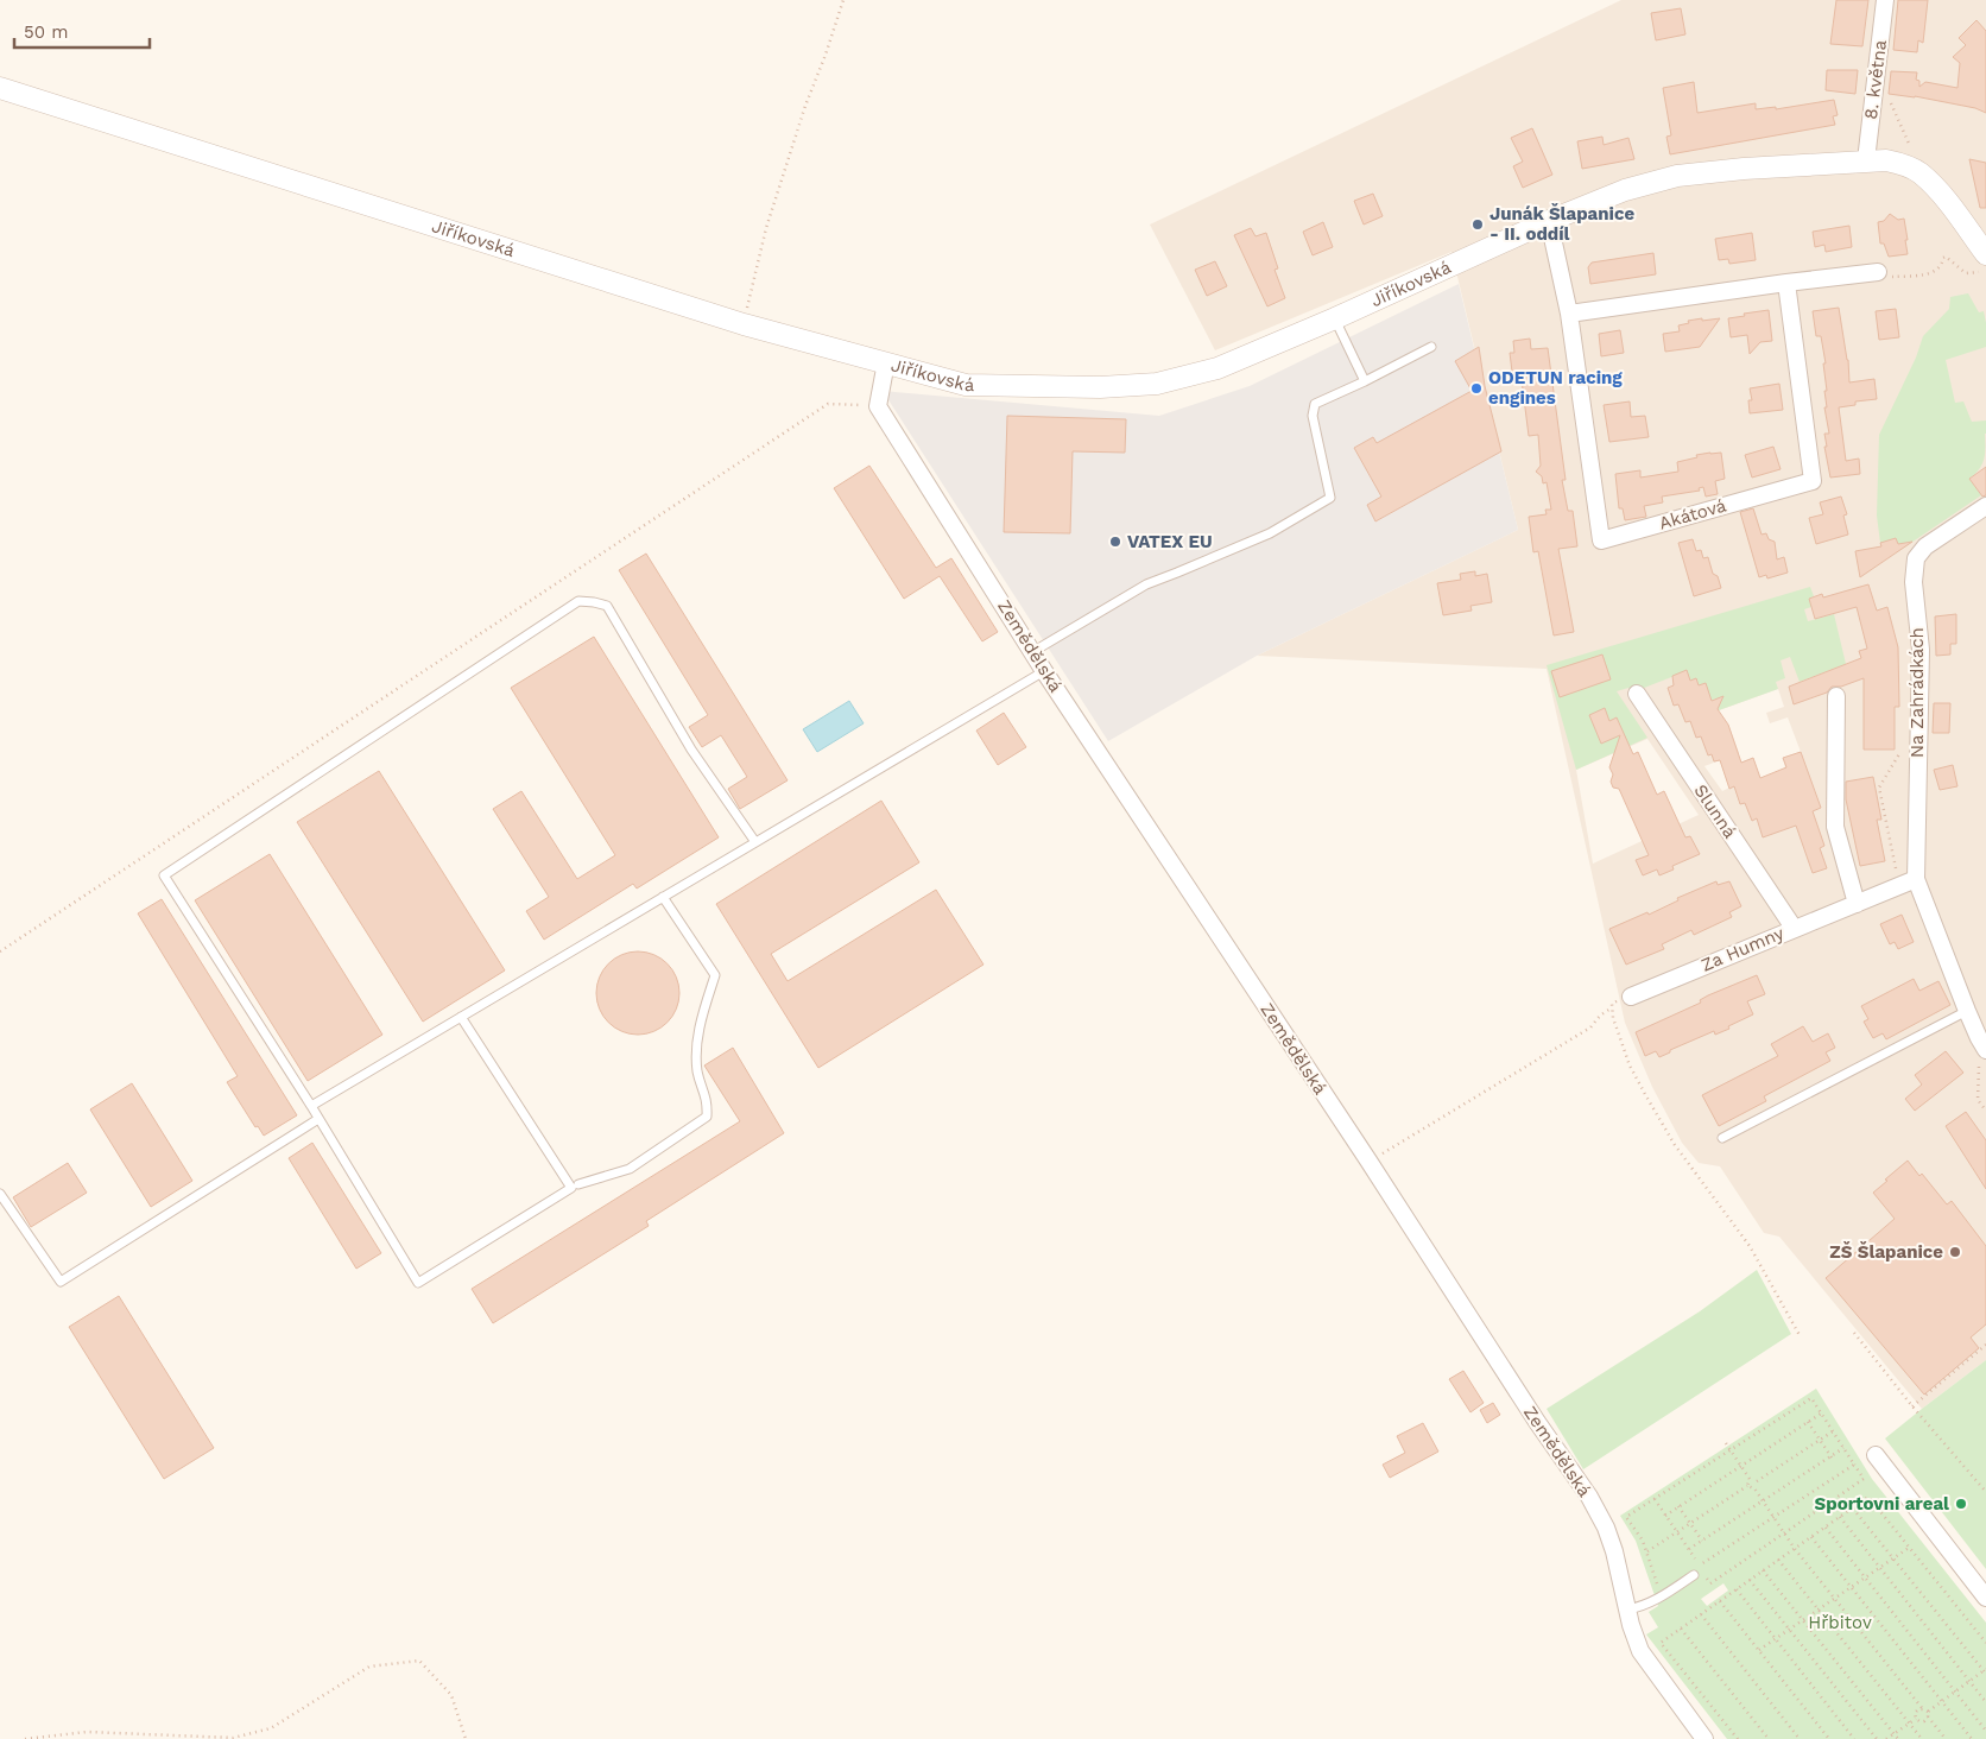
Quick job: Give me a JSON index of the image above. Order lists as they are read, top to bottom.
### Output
{
  "streets": {
    "street": [
      "8. května",
      "Jiříkovská",
      "Akátová",
      "Zemědělská",
      "Na Zahrádkách",
      "Slunná",
      "Za Humny"
    ]
  },
  "crossings": [
    ["8. května", "Jiříkovská"],
    ["Jiříkovská", "Akátová"],
    ["Slunná", "Za Humny"]
  ],
  "parks": ["Hřbitov"],
  "places": [
    "Junák Šlapanice - II. oddíl",
    "ODETUN racing engines",
    "VATEX EU",
    "ZŠ Šlapanice",
    "Sportovni areal"
  ],
  "scale_bar": "50 m"
}
